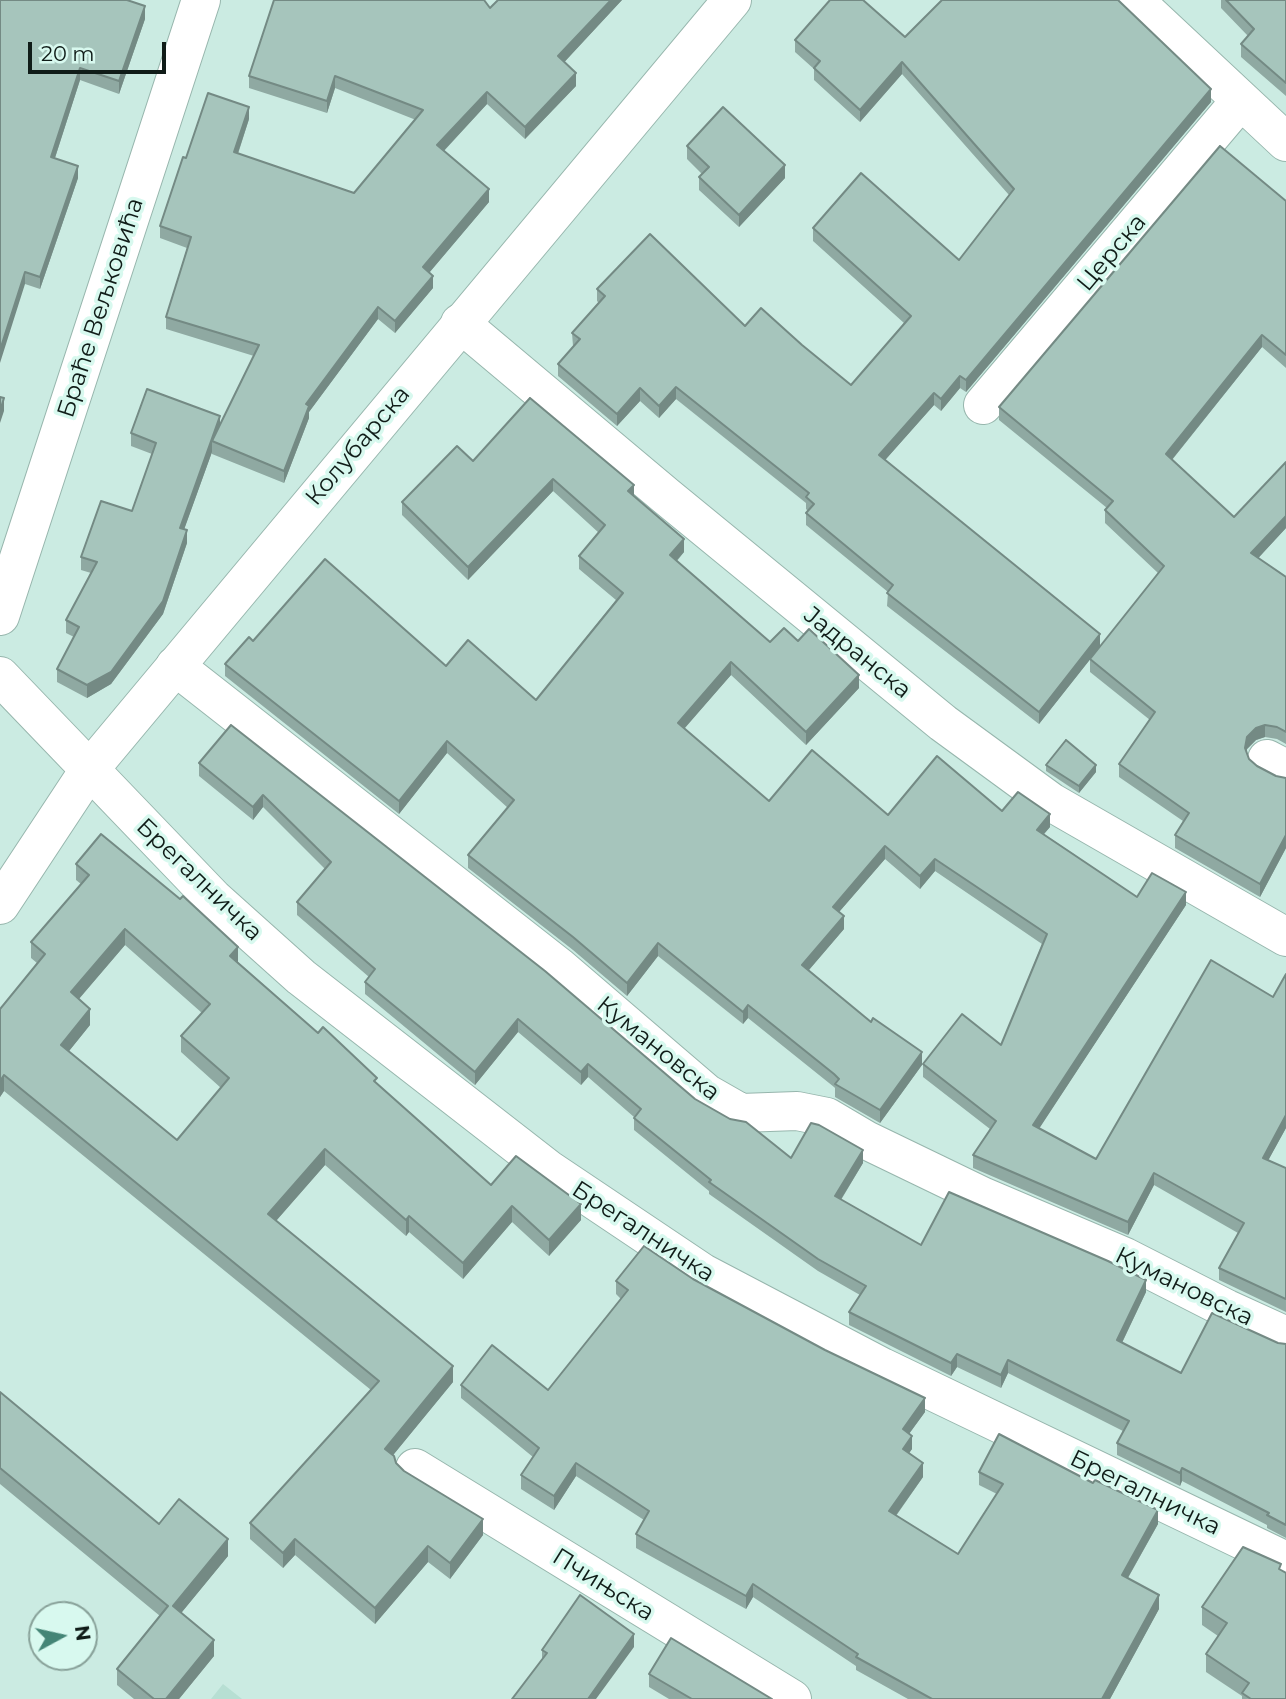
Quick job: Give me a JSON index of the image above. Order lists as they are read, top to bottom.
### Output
{
  "streets": {
    "street": [
      "Церска",
      "Браће Вељковића",
      "Колубарска",
      "Јадранска",
      "Брегалничка",
      "Кумановска",
      "Пчињска"
    ]
  },
  "crossings": [
    ["Колубарска", "Јадранска"],
    ["Колубарска", "Брегалничка"],
    ["Колубарска", "Кумановска"]
  ],
  "scale_bar": "20 m",
  "north": "right"
}
